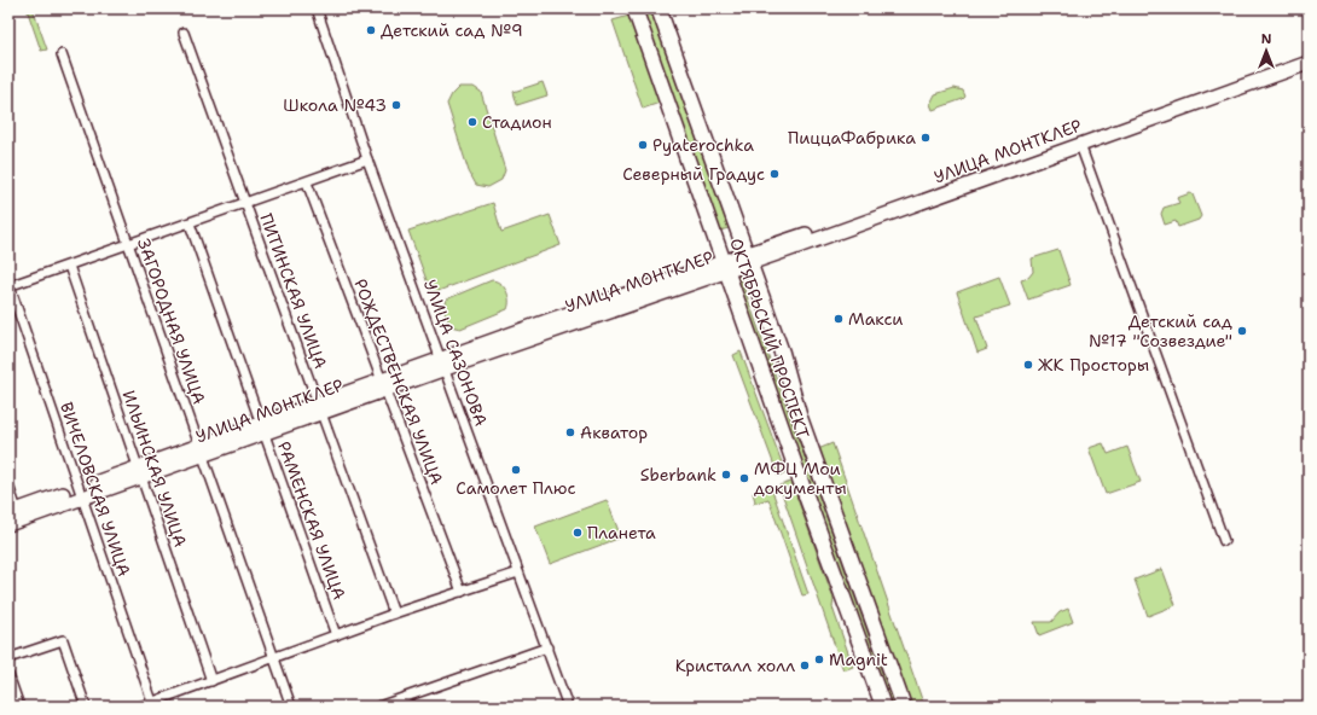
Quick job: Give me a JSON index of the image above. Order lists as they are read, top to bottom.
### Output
{
  "streets": {
    "main road": ["ОКТЯБРЬСКИЙ ПРОСПЕКТ"],
    "street": [
      "УЛИЦА МОНТКЛЕР",
      "ПИТИНСКАЯ УЛИЦА",
      "ЗАГОРОДНАЯ УЛИЦА",
      "УЛИЦА САЗОНОВА",
      "РОЖДЕСТВЕНСКАЯ УЛИЦА",
      "ИЛЬИНСКАЯ УЛИЦА",
      "ВИЧЕЛОВСКАЯ УЛИЦА",
      "РАМЕНСКАЯ УЛИЦА"
    ]
  },
  "crossings": [
    ["УЛИЦА МОНТКЛЕР", "ПИТИНСКАЯ УЛИЦА"],
    ["УЛИЦА МОНТКЛЕР", "ЗАГОРОДНАЯ УЛИЦА"],
    ["УЛИЦА МОНТКЛЕР", "ОКТЯБРЬСКИЙ ПРОСПЕКТ"],
    ["УЛИЦА МОНТКЛЕР", "УЛИЦА САЗОНОВА"],
    ["УЛИЦА МОНТКЛЕР", "РОЖДЕСТВЕНСКАЯ УЛИЦА"],
    ["УЛИЦА МОНТКЛЕР", "ИЛЬИНСКАЯ УЛИЦА"],
    ["УЛИЦА МОНТКЛЕР", "ВИЧЕЛОВСКАЯ УЛИЦА"],
    ["УЛИЦА МОНТКЛЕР", "РАМЕНСКАЯ УЛИЦА"]
  ],
  "places": [
    "Детский сад №9",
    "Школа №43",
    "Стадион",
    "ПиццаФабрика",
    "Pyaterochka",
    "Северный Градус",
    "Макси",
    "Детский сад №17 \"Созвездие\"",
    "ЖК Просторы",
    "Акватор",
    "Самолет Плюс",
    "Sberbank",
    "МФЦ Мои документы",
    "Планета",
    "Magnit",
    "Кристалл холл"
  ],
  "north": "top"
}
